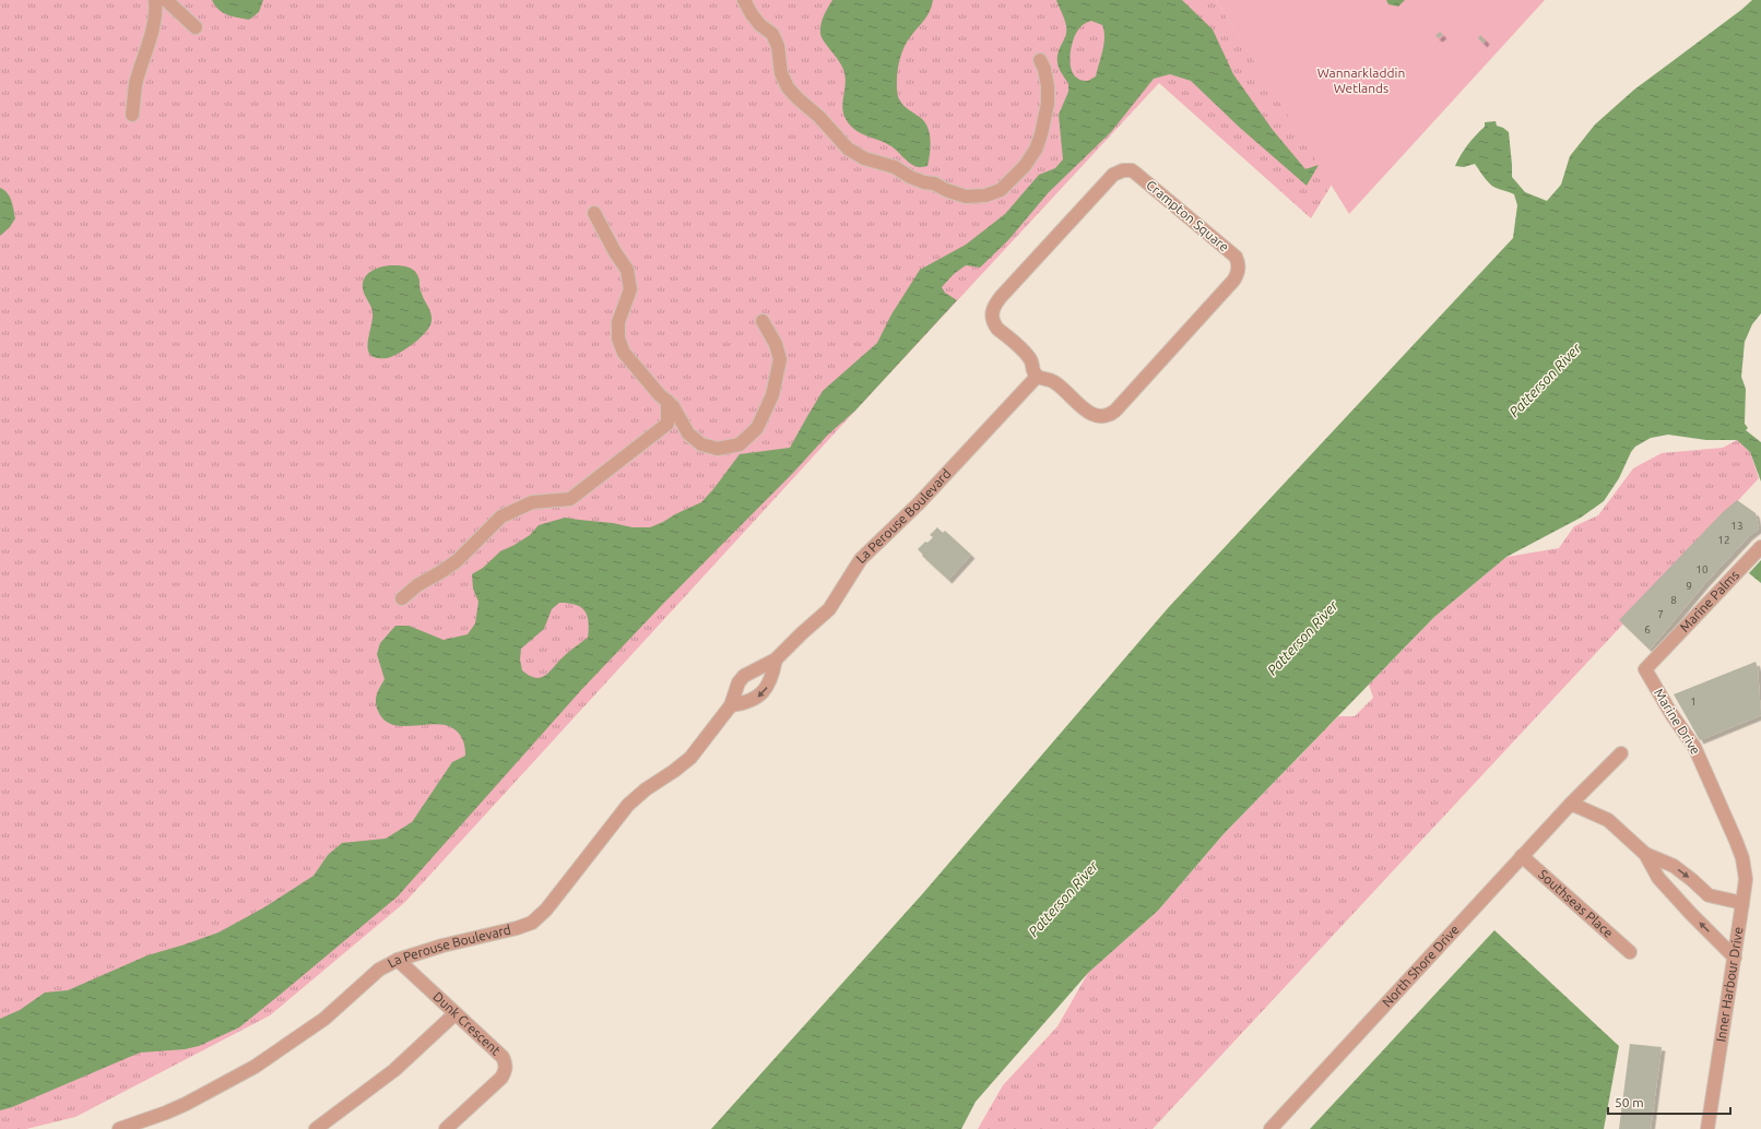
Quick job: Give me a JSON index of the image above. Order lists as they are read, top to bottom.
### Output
{
  "streets": {
    "street": [
      "Crampton Square",
      "La Perouse Boulevard",
      "Marine Palms",
      "Marine Drive",
      "Southseas Place",
      "North Shore Drive",
      "Inner Harbour Drive",
      "Dunk Crescent"
    ]
  },
  "crossings": [
    ["Crampton Square", "La Perouse Boulevard"],
    ["La Perouse Boulevard", "Dunk Crescent"],
    ["Marine Palms", "Marine Drive"],
    ["Marine Drive", "Inner Harbour Drive"],
    ["Southseas Place", "North Shore Drive"]
  ],
  "water": ["Patterson River"],
  "parks": ["Wannarkladdin Wetlands"],
  "house_numbers": [
    "13",
    "12",
    "10",
    "9",
    "8",
    "7",
    "6",
    "1"
  ],
  "scale_bar": "50 m"
}
